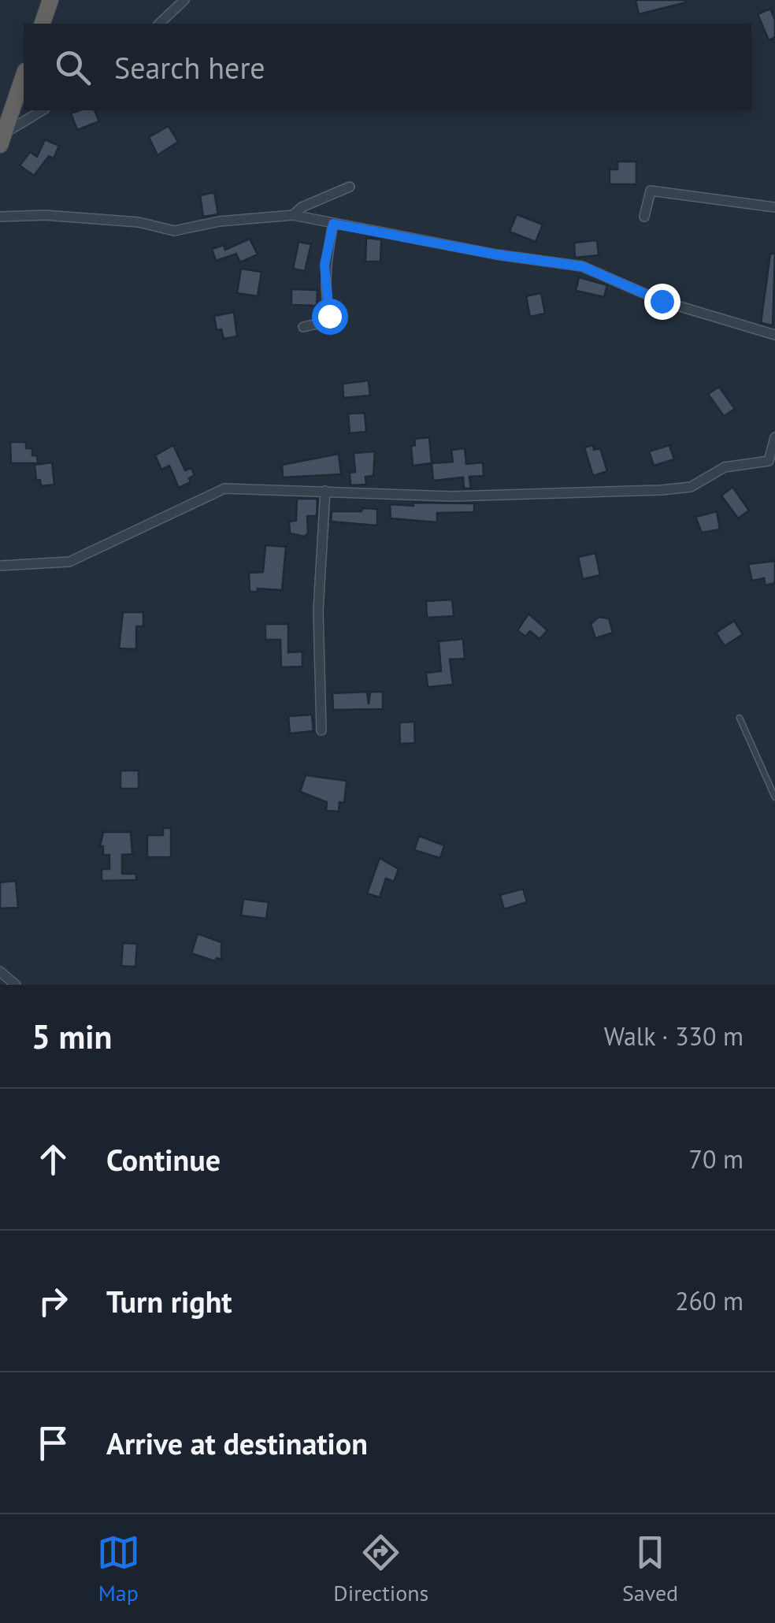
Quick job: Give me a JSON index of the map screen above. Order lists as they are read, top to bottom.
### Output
{
  "page": {
    "search": "Search here",
    "heading": ["5 min", "Walk · 330 m"],
    "list": [
      ["Continue", "70 m"],
      ["Turn right", "260 m"],
      "Arrive at destination"
    ],
    "nav": ["Map", "Directions", "Saved"]
  }
}
